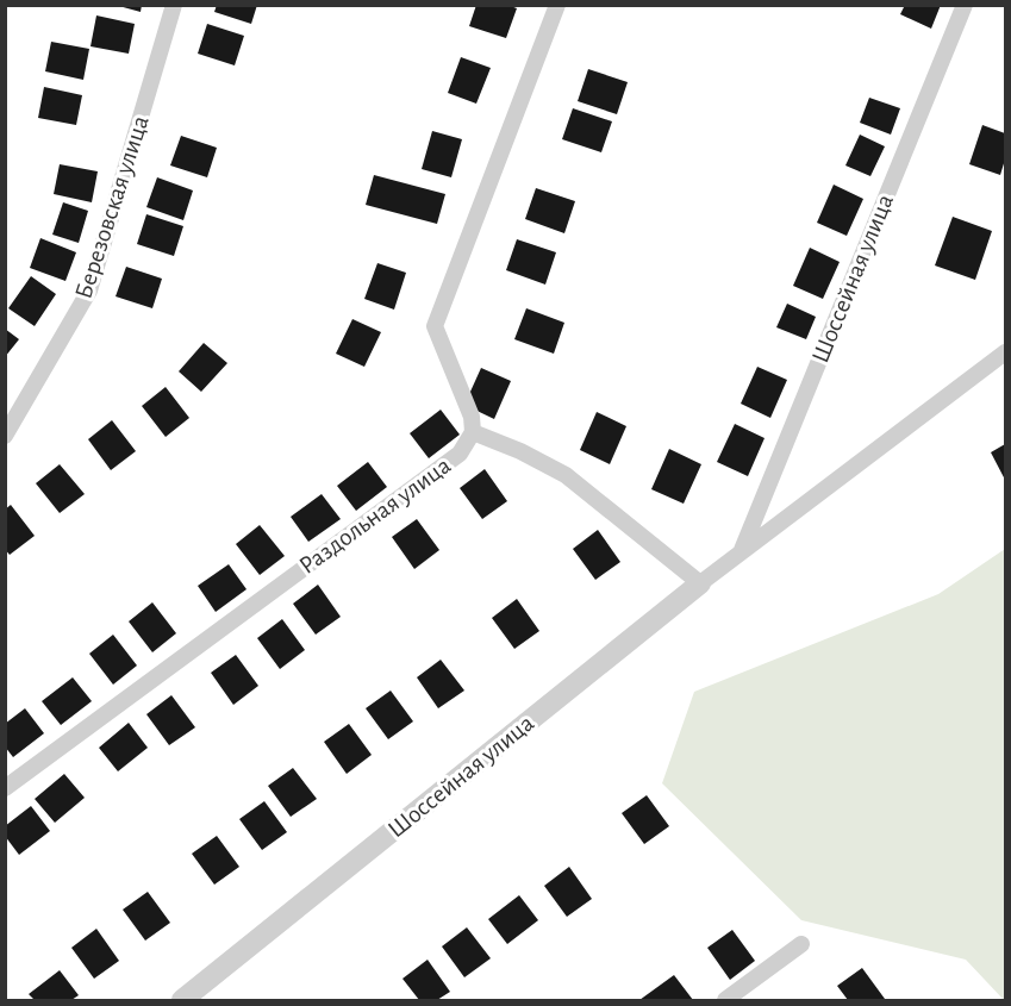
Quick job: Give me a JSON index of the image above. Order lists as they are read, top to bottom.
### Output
{
  "streets": {
    "street": ["Березовская улица", "Шоссейная улица", "Раздольная улица"]
  }
}
